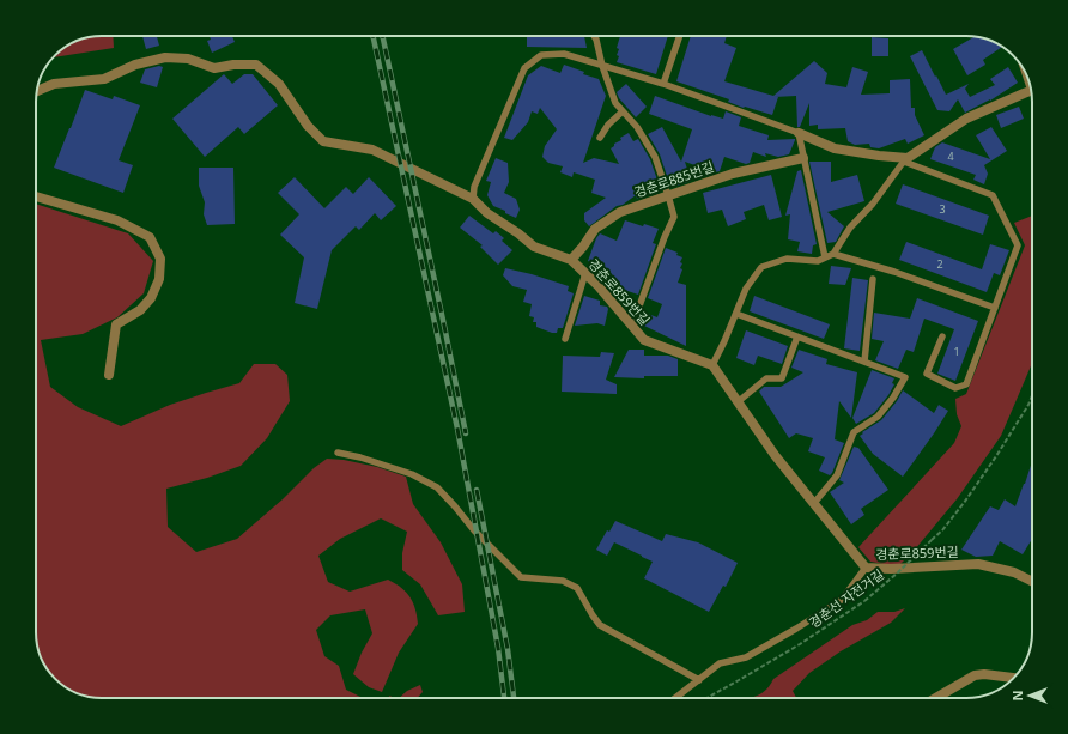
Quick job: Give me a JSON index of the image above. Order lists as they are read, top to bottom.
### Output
{
  "streets": {
    "street": ["경춘로885번길", "경춘로859번길"],
    "path": ["경춘선 자전거길"]
  },
  "crossings": [
    ["경춘로885번길", "경춘로859번길"]
  ],
  "house_numbers": [
    "4",
    "3",
    "2",
    "1"
  ],
  "north": "left"
}
